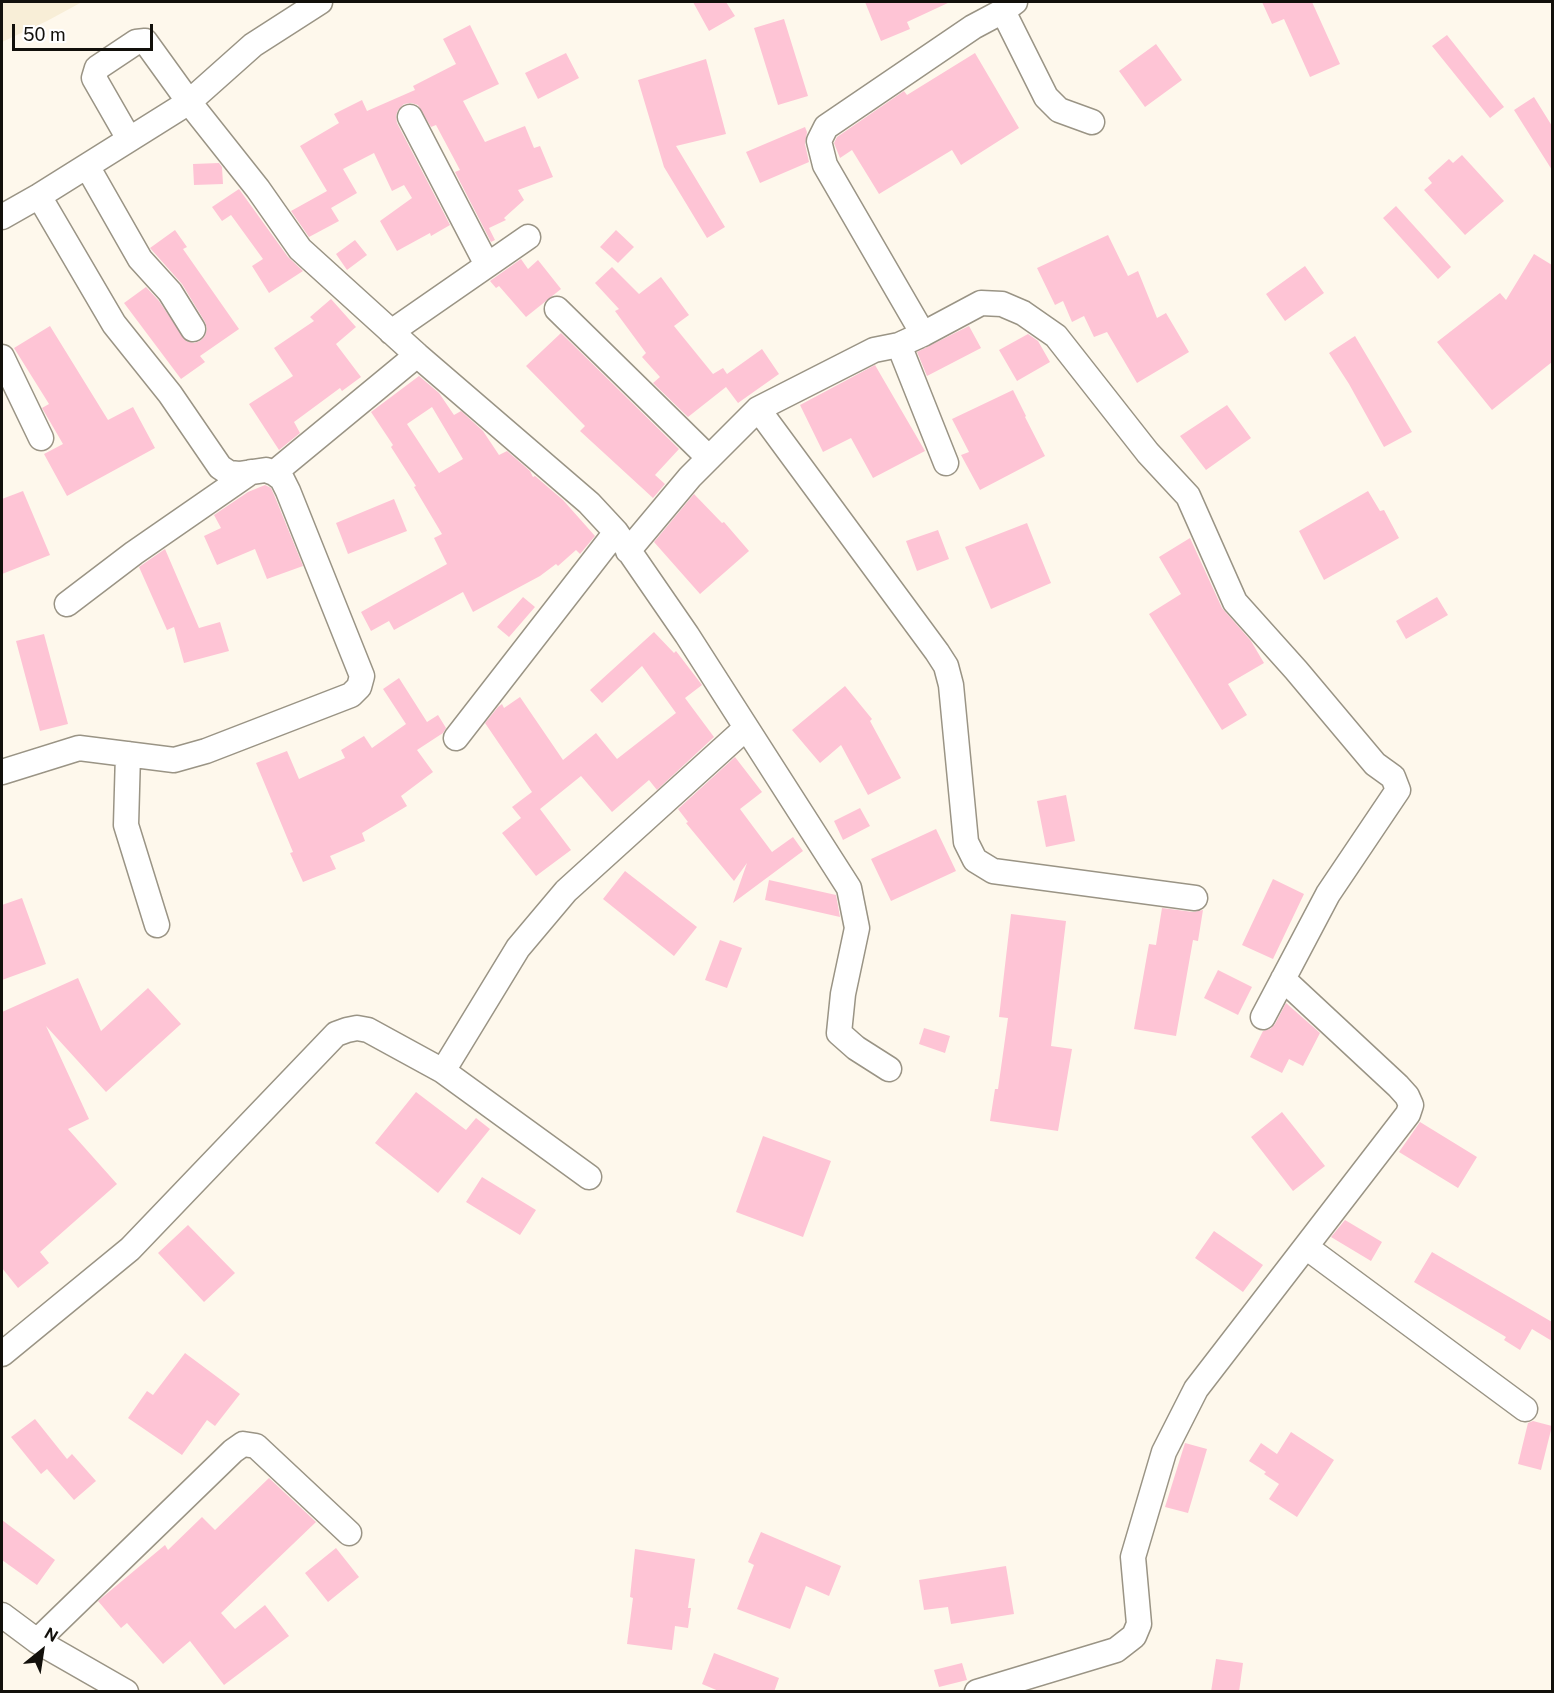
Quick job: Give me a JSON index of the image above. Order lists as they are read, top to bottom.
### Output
{
  "scale_bar": "50 m",
  "north": "top right"
}
